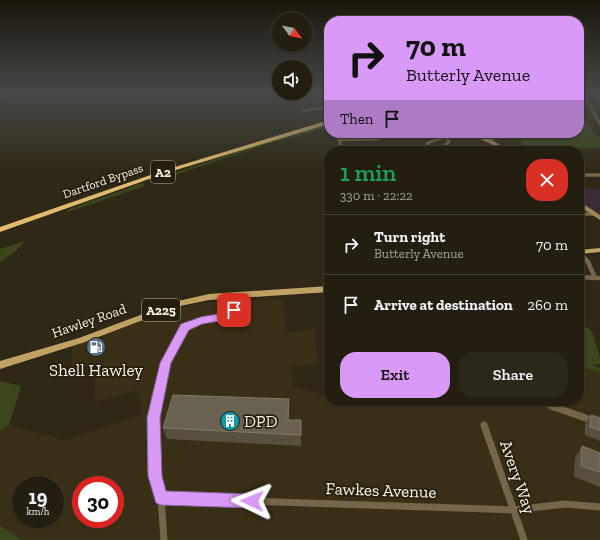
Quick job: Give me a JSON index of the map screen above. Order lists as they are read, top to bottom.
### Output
{
  "streets": {
    "highway": ["A2", "Dartford Bypass"],
    "main road": ["A225", "Hawley Road"],
    "street": ["Avery Way", "Fawkes Avenue"]
  },
  "crossings": [
    ["Avery Way", "Fawkes Avenue"]
  ],
  "places": {
    "fuel station": ["Shell Hawley"],
    "building": ["DPD"]
  },
  "north": "bottom right",
  "page": {
    "turn": ["70 m", "Butterly Avenue"],
    "then": "Then",
    "heading": ["1 min", "330 m · 22:22"],
    "list": [
      {
        "name": "Turn right",
        "note": "Butterly Avenue",
        "value": "70 m"
      },
      {
        "name": "Arrive at destination",
        "value": "260 m"
      }
    ],
    "buttons": ["Exit", "Share"],
    "speed": "19 km/h",
    "limit": "30"
  }
}
